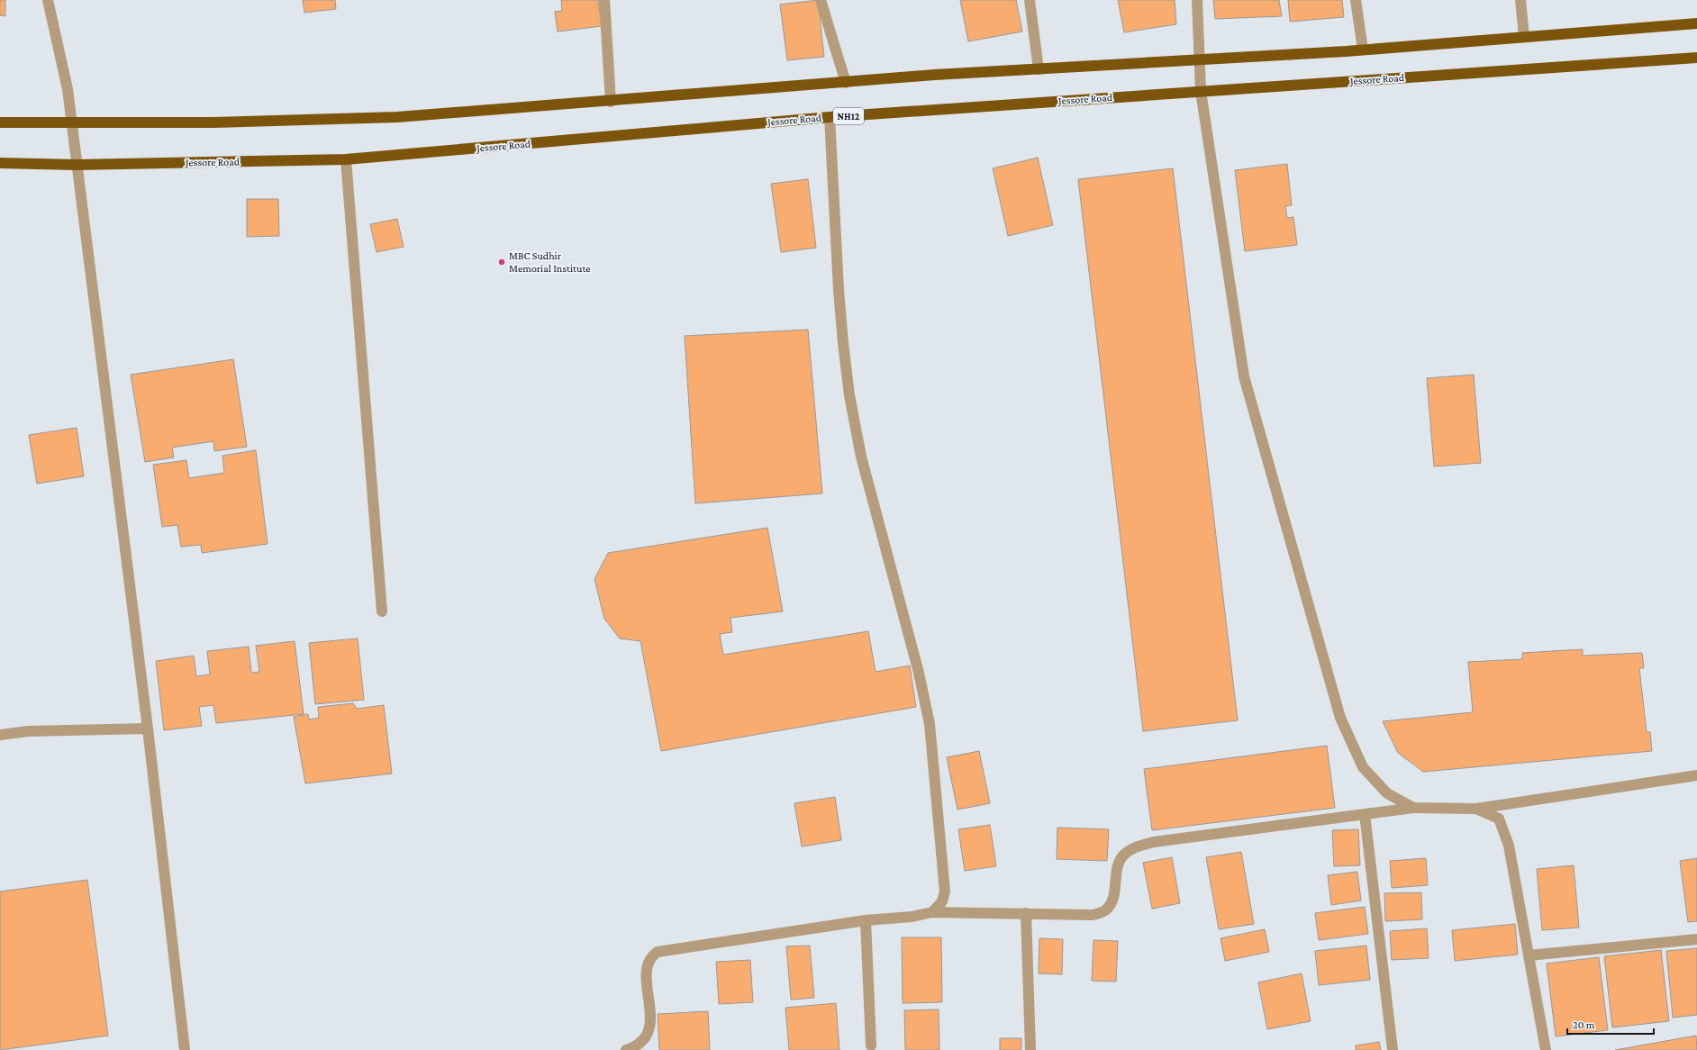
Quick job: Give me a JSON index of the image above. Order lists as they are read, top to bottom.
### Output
{
  "streets": {
    "highway": ["Jessore Road", "NH12"]
  },
  "places": ["MBC Sudhir Memorial Institute"],
  "scale_bar": "20 m"
}
